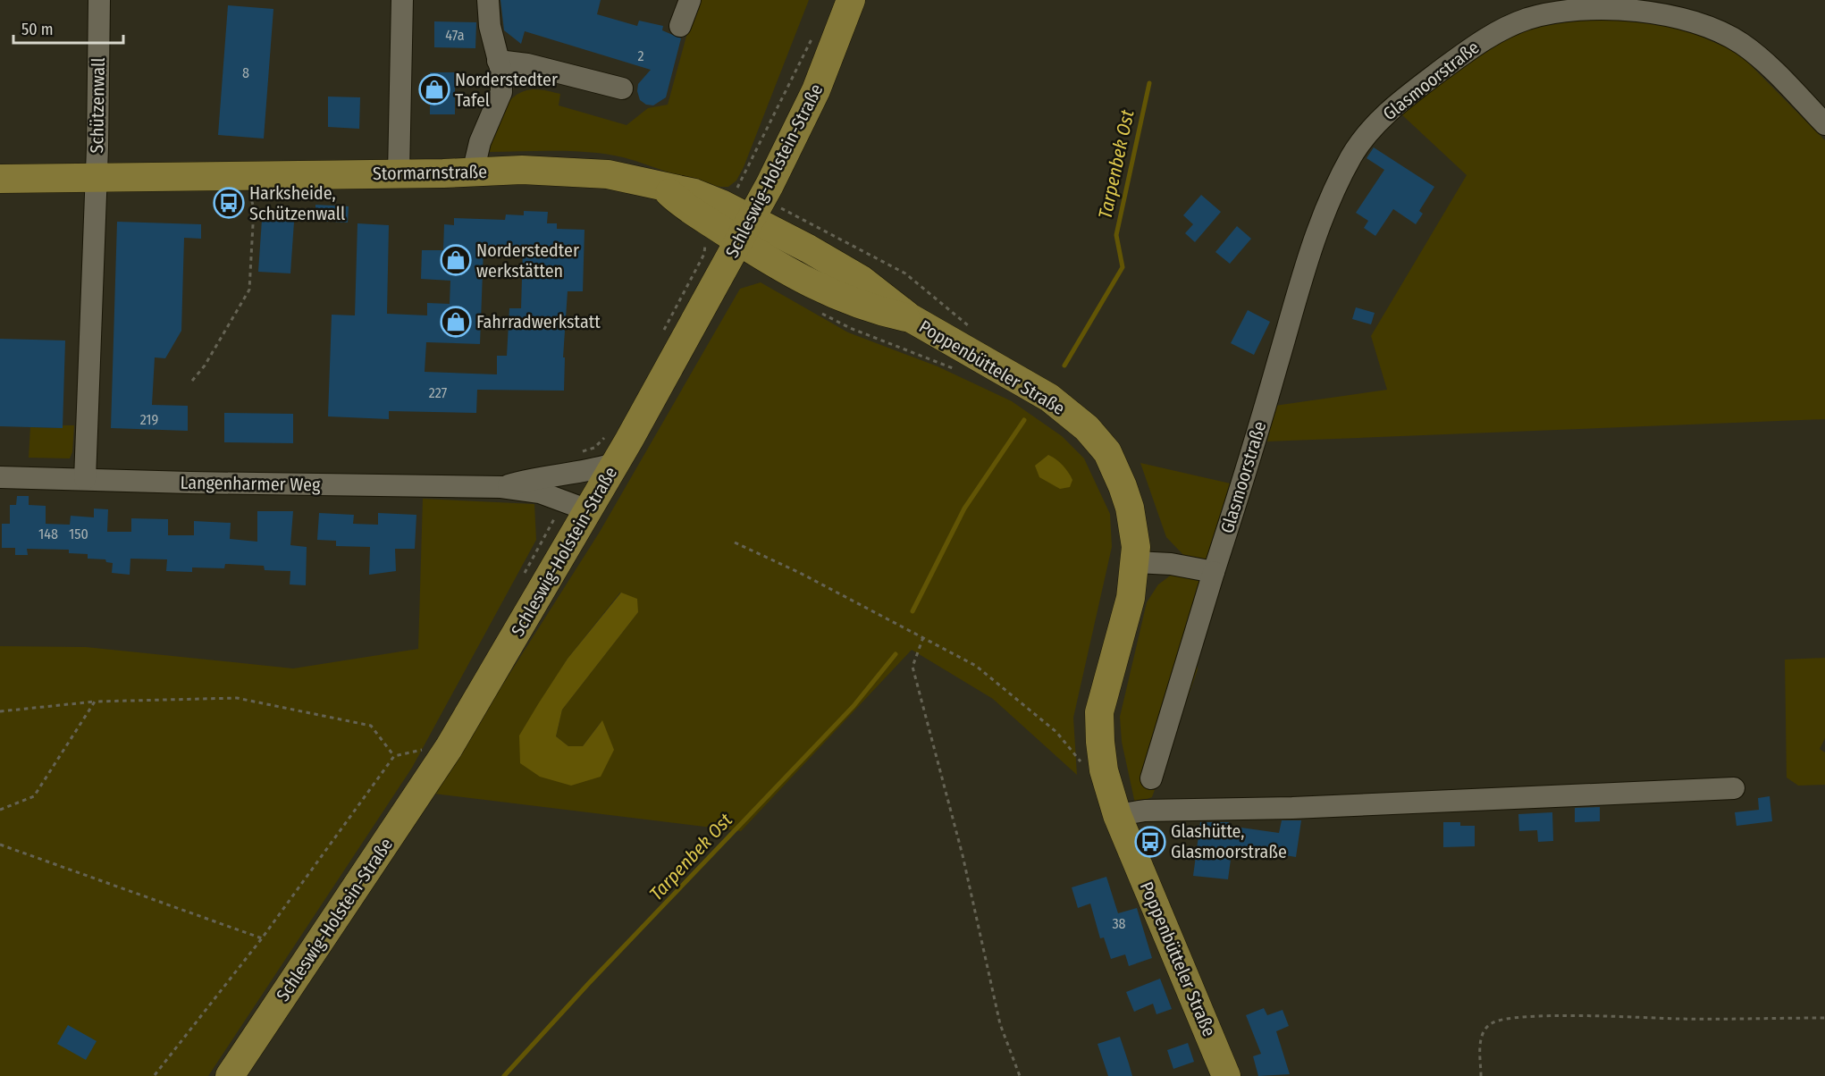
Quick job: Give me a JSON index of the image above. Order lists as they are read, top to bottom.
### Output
{
  "streets": {
    "main road": ["Schleswig-Holstein-Straße", "Stormarnstraße", "Poppenbütteler Straße"],
    "street": ["Glasmoorstraße", "Schützenwall", "Langenharmer Weg"]
  },
  "crossings": [
    ["Schützenwall", "Stormarnstraße"],
    ["Schützenwall", "Langenharmer Weg"],
    ["Schleswig-Holstein-Straße", "Stormarnstraße"],
    ["Schleswig-Holstein-Straße", "Poppenbütteler Straße"],
    ["Schleswig-Holstein-Straße", "Langenharmer Weg"],
    ["Stormarnstraße", "Poppenbütteler Straße"]
  ],
  "water": ["Tarpenbek Ost"],
  "places": {
    "shop": ["Norderstedter Tafel", "Norderstedter werkstätten", "Fahrradwerkstatt"],
    "bus stop": ["Harksheide, Schützenwall", "Glashütte, Glasmoorstraße"]
  },
  "house_numbers": [
    "47a",
    "2",
    "8",
    "227",
    "219",
    "148",
    "150",
    "38"
  ],
  "scale_bar": "50 m"
}
